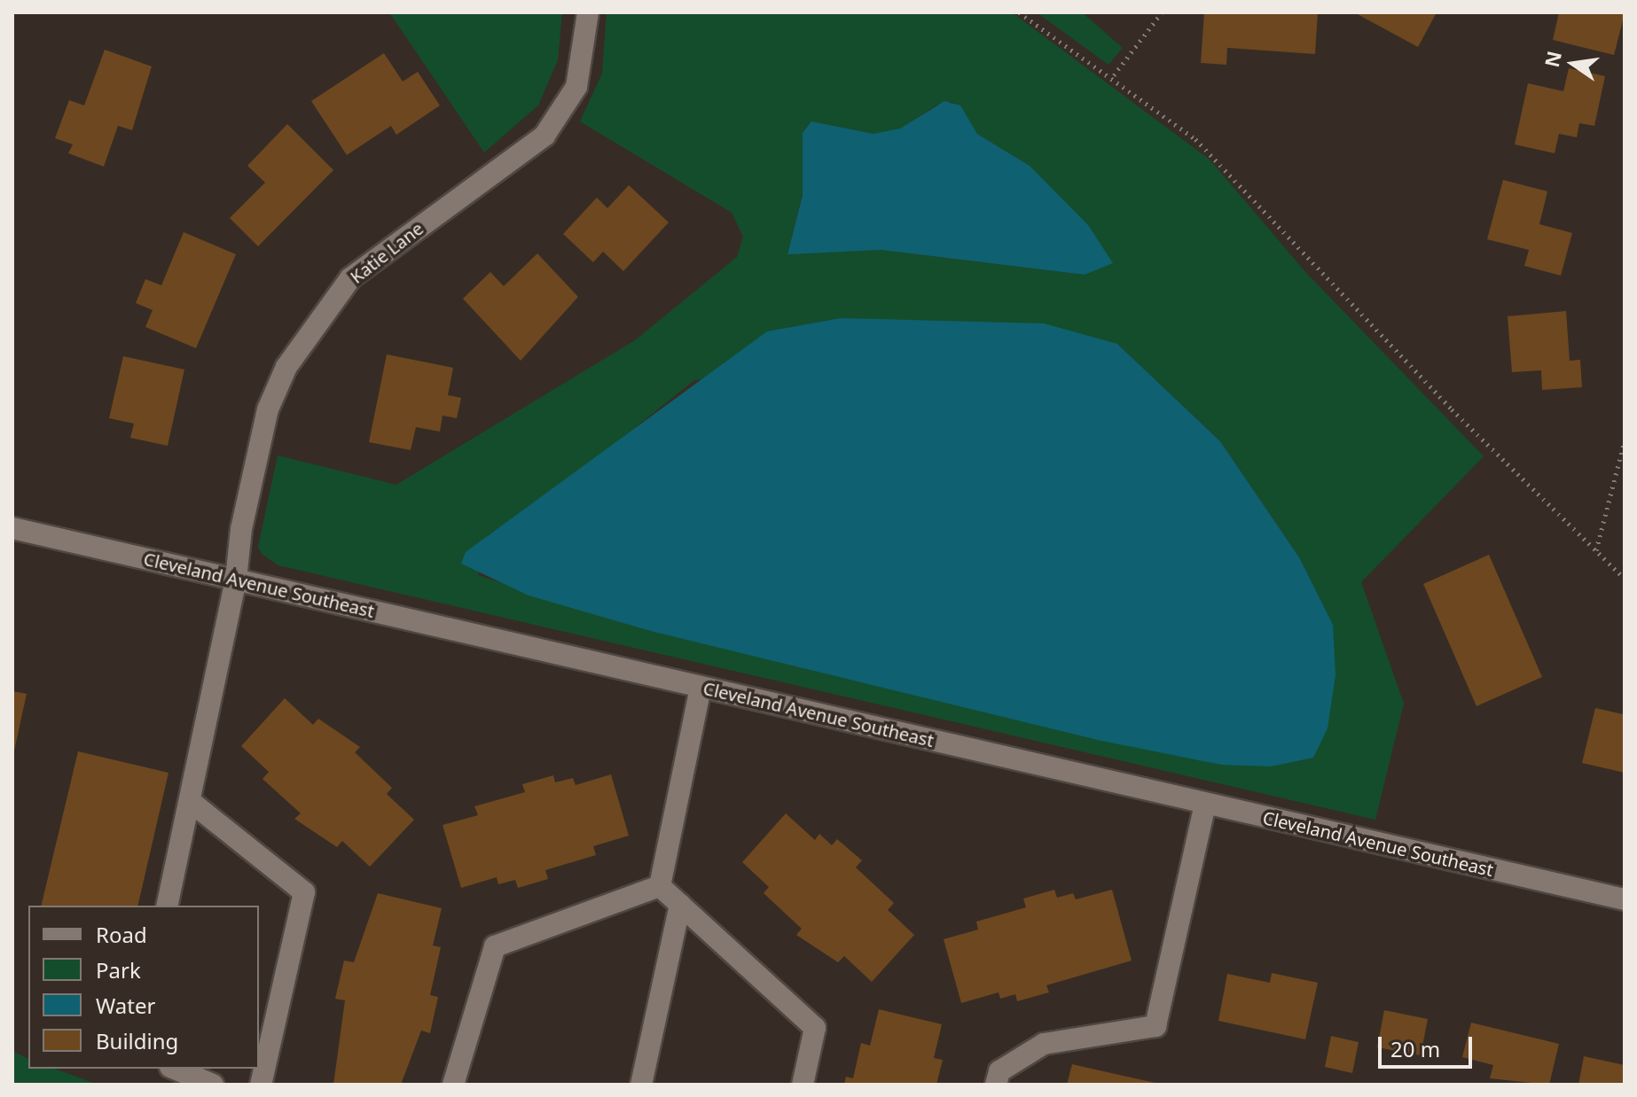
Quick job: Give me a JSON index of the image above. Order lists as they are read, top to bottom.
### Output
{
  "streets": {
    "street": ["Katie Lane", "Cleveland Avenue Southeast"]
  },
  "crossings": [
    ["Katie Lane", "Cleveland Avenue Southeast"]
  ],
  "legend": [
    "Road",
    "Park",
    "Water",
    "Building"
  ],
  "scale_bar": "20 m",
  "north": "left"
}
